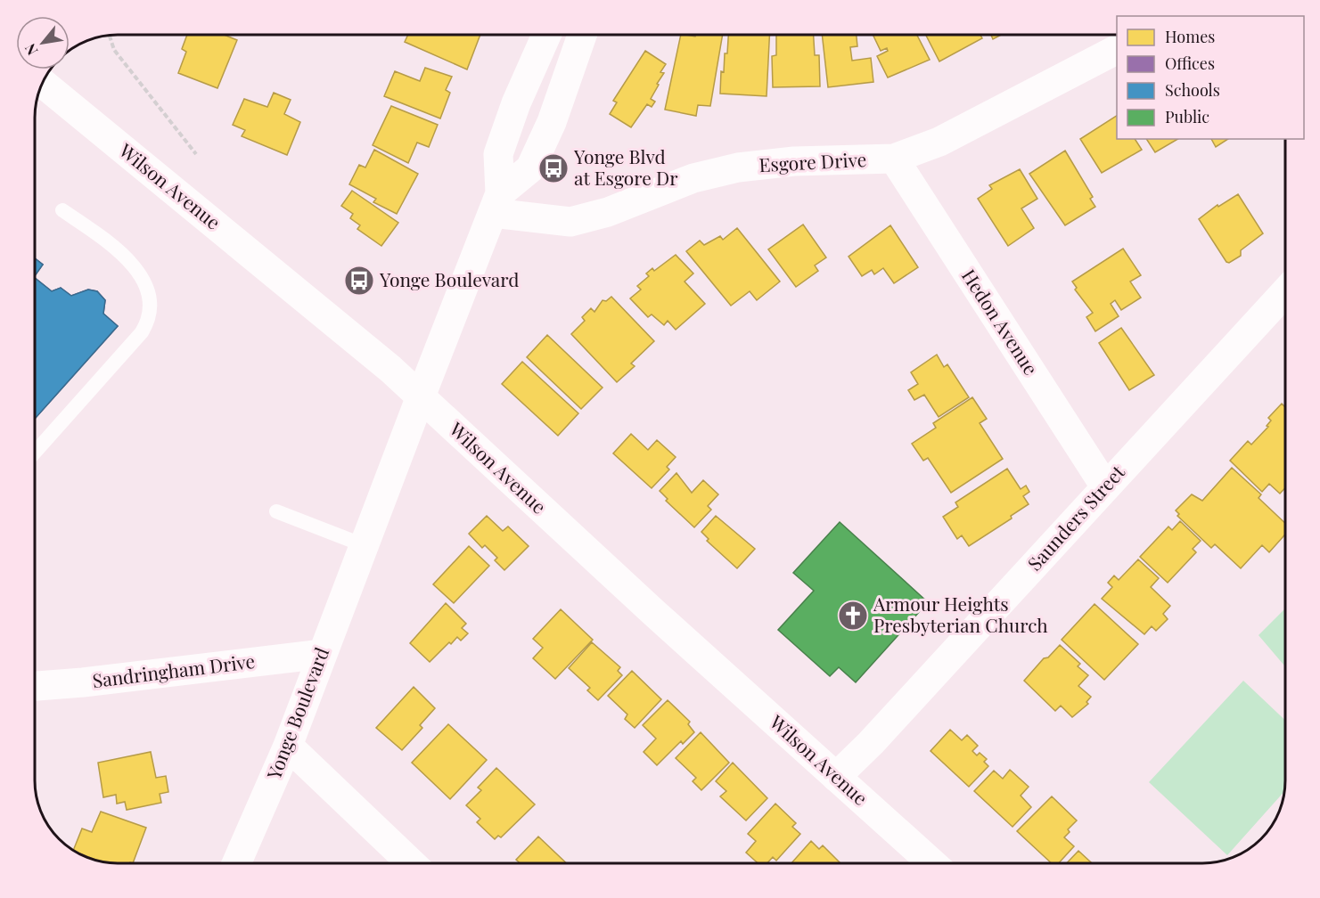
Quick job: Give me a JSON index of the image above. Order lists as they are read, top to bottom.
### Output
{
  "streets": {
    "street": [
      "Esgore Drive",
      "Wilson Avenue",
      "Hedon Avenue",
      "Saunders Street",
      "Sandringham Drive",
      "Yonge Boulevard"
    ]
  },
  "crossings": [
    ["Esgore Drive", "Hedon Avenue"],
    ["Esgore Drive", "Yonge Boulevard"],
    ["Wilson Avenue", "Saunders Street"],
    ["Wilson Avenue", "Yonge Boulevard"],
    ["Hedon Avenue", "Saunders Street"],
    ["Sandringham Drive", "Yonge Boulevard"]
  ],
  "places": {
    "bus stop": ["Yonge Blvd at Esgore Dr", "Yonge Boulevard"],
    "church": ["Armour Heights Presbyterian Church"]
  },
  "legend": [
    "Homes",
    "Offices",
    "Schools",
    "Public"
  ],
  "north": "bottom left"
}
